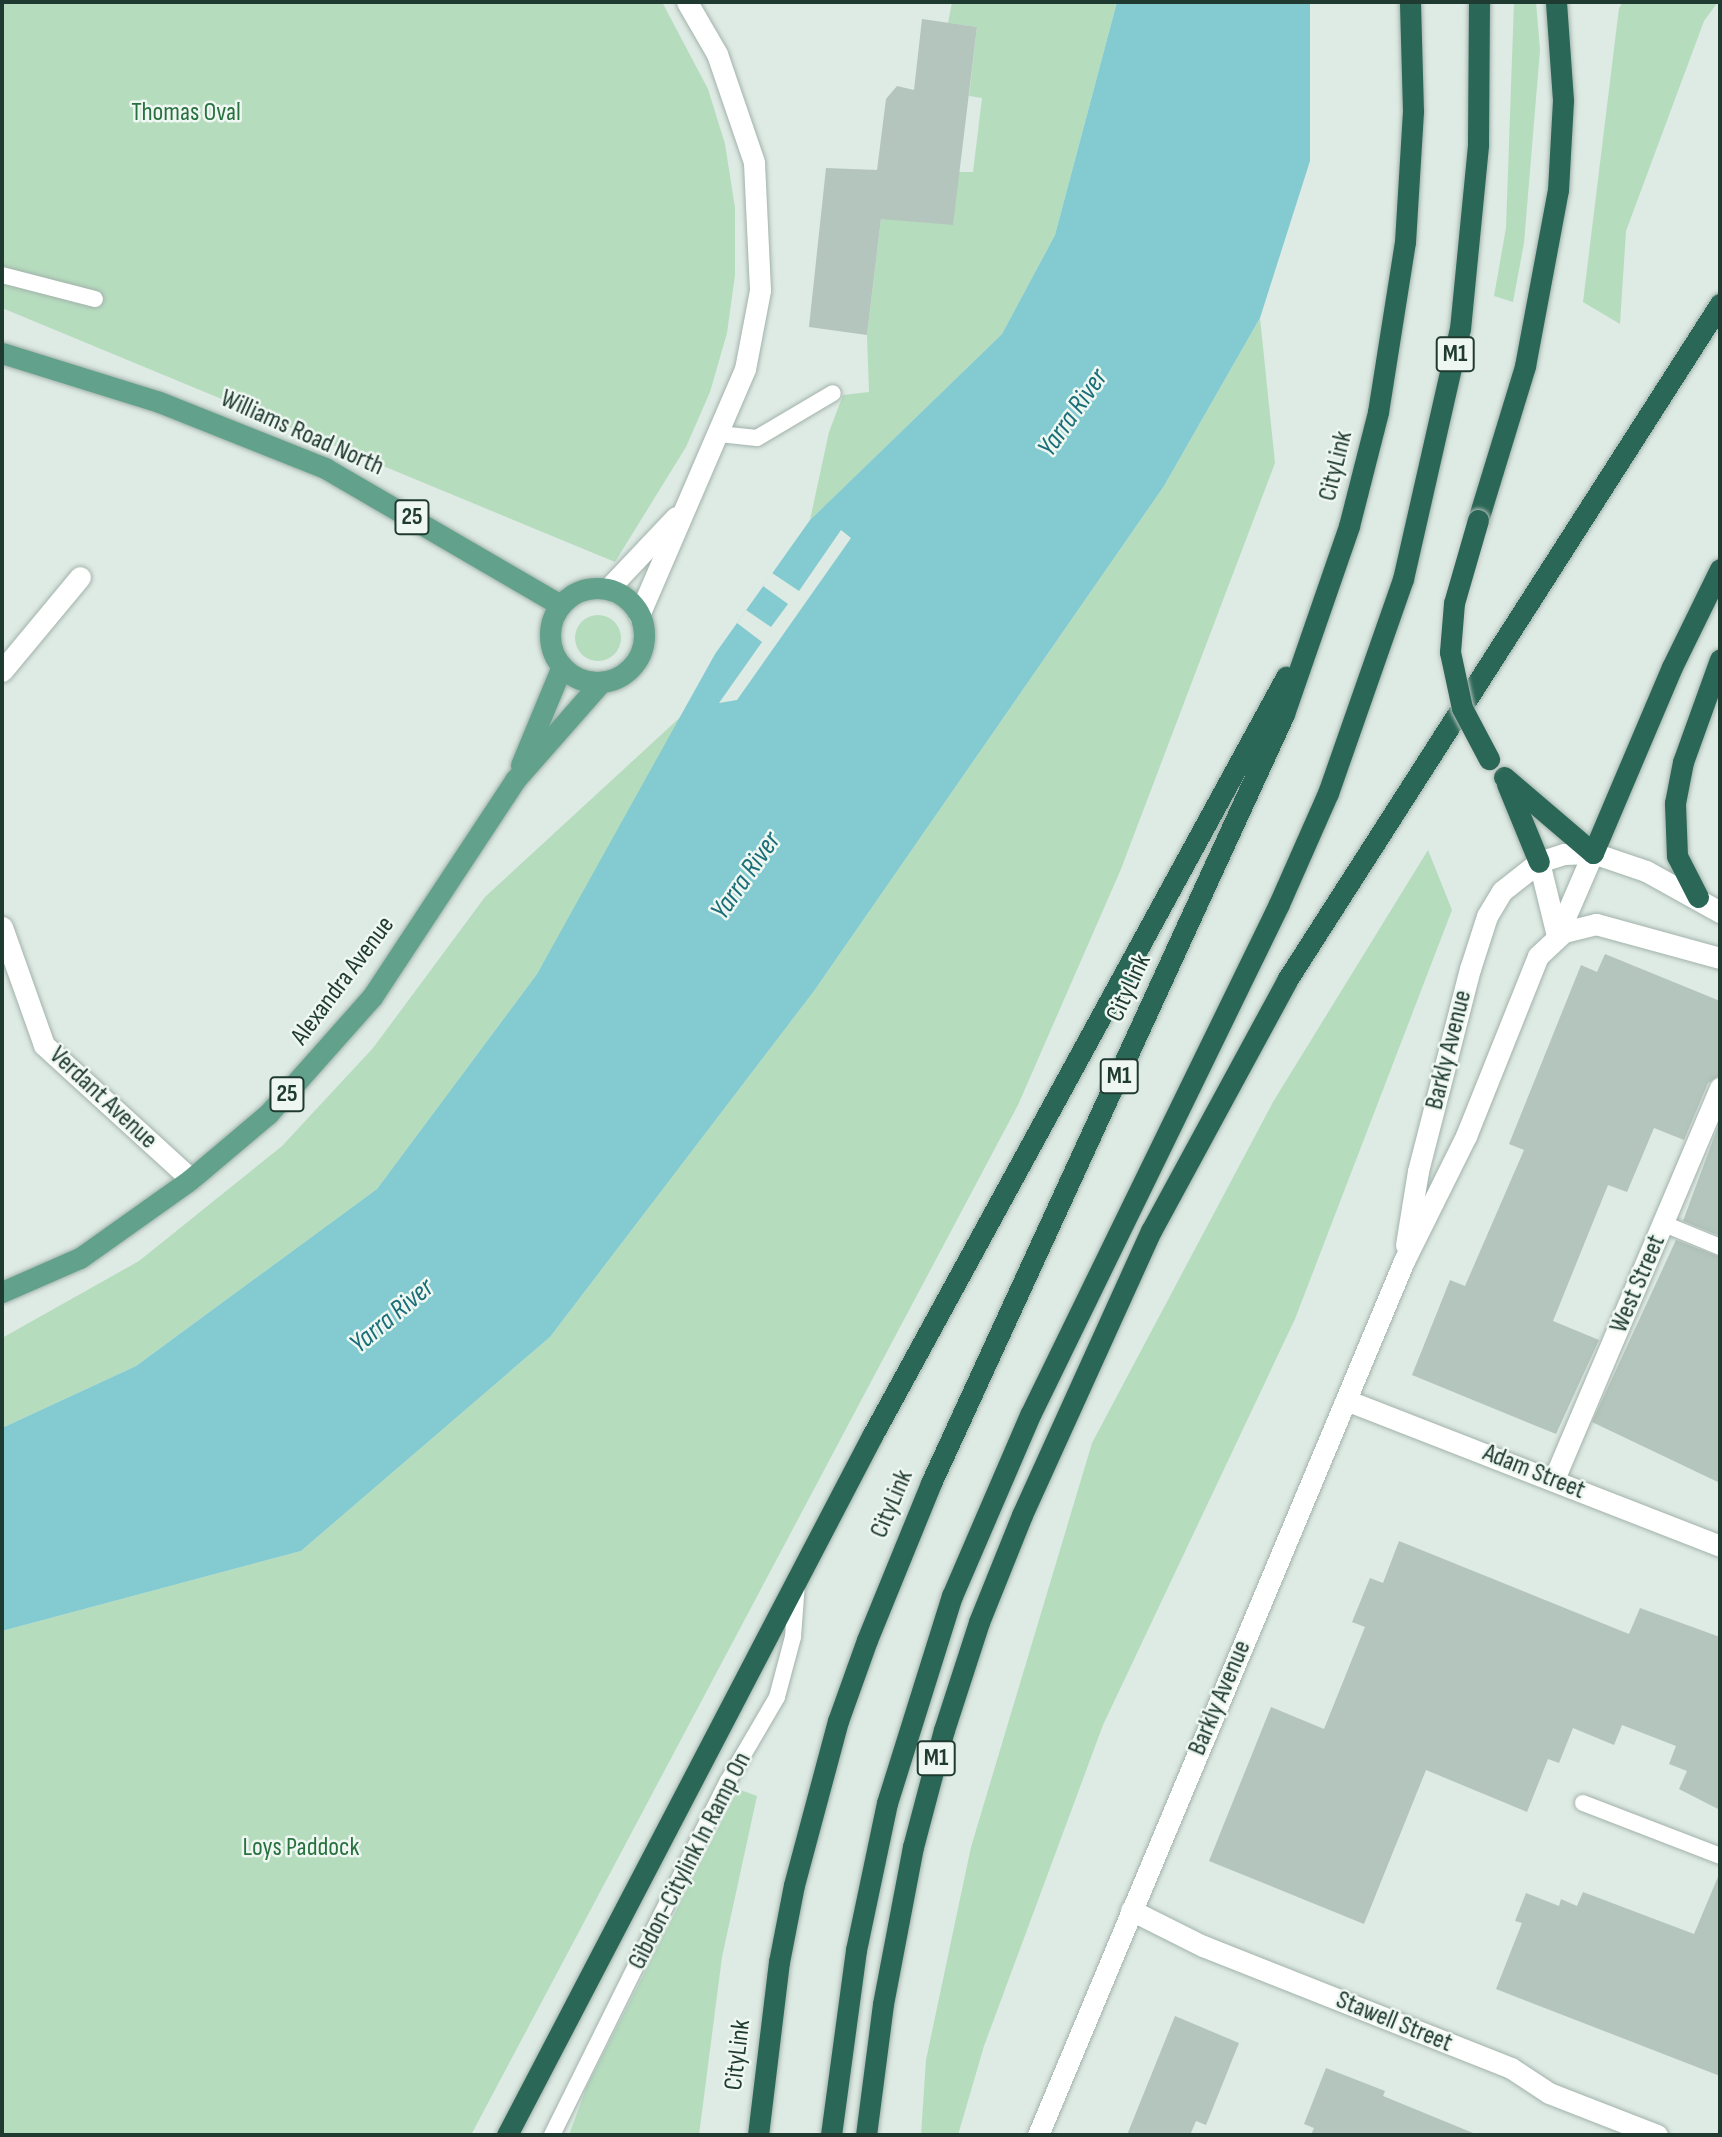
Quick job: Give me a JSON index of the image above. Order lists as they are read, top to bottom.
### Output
{
  "streets": {
    "highway": ["M1", "CityLink"],
    "main road": ["Williams Road North", "25", "Alexandra Avenue"],
    "street": [
      "Barkly Avenue",
      "Verdant Avenue",
      "West Street",
      "Adam Street",
      "Stawell Street"
    ],
    "lane": ["Gibdon-Citylink In Ramp On"]
  },
  "crossings": [
    ["Williams Road North", "25"],
    ["Williams Road North", "Alexandra Avenue"],
    ["25", "Alexandra Avenue"],
    ["Alexandra Avenue", "Verdant Avenue"],
    ["Barkly Avenue", "Adam Street"],
    ["Barkly Avenue", "Stawell Street"],
    ["West Street", "Adam Street"]
  ],
  "water": ["Yarra River"],
  "parks": ["Thomas Oval", "Loys Paddock"]
}
